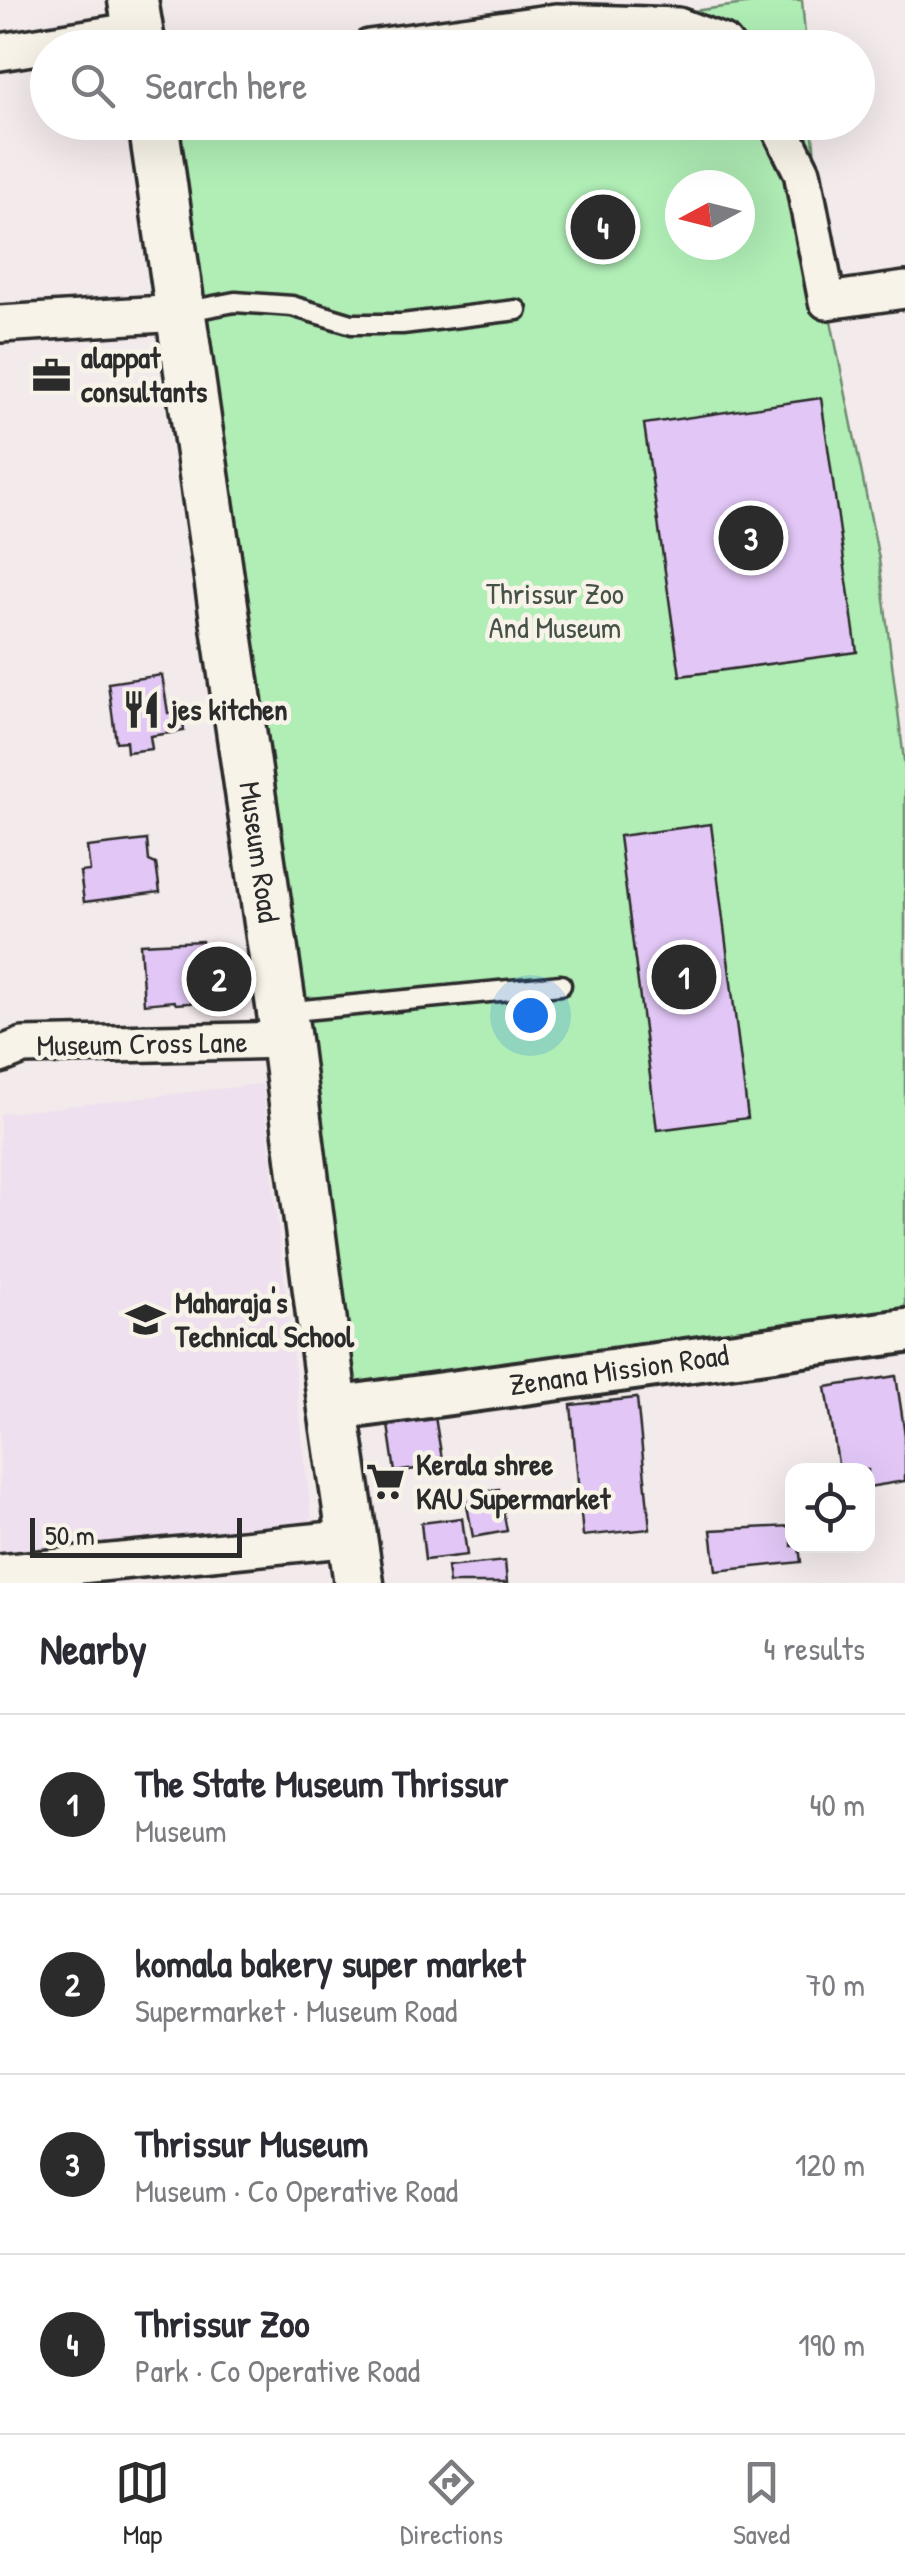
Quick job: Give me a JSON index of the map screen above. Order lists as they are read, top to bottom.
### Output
{
  "streets": {
    "main road": ["Museum Road"],
    "street": ["Museum Cross Lane", "Zenana Mission Road"]
  },
  "crossings": [
    ["Museum Road", "Museum Cross Lane"],
    ["Museum Road", "Zenana Mission Road"]
  ],
  "parks": ["Thrissur Zoo And Museum"],
  "places": {
    "office": ["alappat consultants"],
    "restaurant": ["jes kitchen"],
    "school or university": ["Maharaja's Technical School"],
    "supermarket": ["Kerala shree KAU Supermarket"]
  },
  "scale_bar": "50 m",
  "north": "left",
  "page": {
    "search": "Search here",
    "pins": [
      "4",
      "3",
      "1",
      "2"
    ],
    "scale": "50 m",
    "heading": ["Nearby", "4 results"],
    "list": [
      {
        "mark": "1",
        "name": "The State Museum Thrissur",
        "note": "Museum",
        "value": "40 m"
      },
      {
        "mark": "2",
        "name": "komala bakery super market",
        "note": "Supermarket · Museum Road",
        "value": "70 m"
      },
      {
        "mark": "3",
        "name": "Thrissur Museum",
        "note": "Museum · Co Operative Road",
        "value": "120 m"
      },
      {
        "mark": "4",
        "name": "Thrissur Zoo",
        "note": "Park · Co Operative Road",
        "value": "190 m"
      }
    ],
    "nav": ["Map", "Directions", "Saved"]
  }
}
